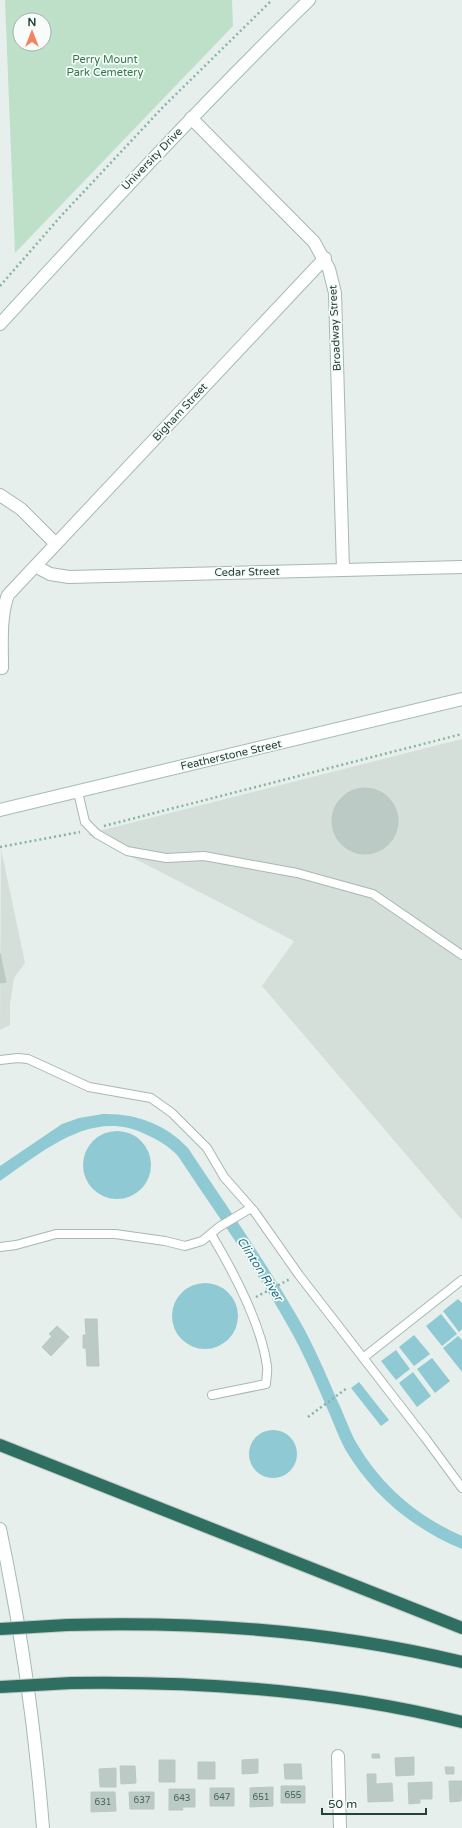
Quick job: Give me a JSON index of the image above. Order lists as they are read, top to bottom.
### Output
{
  "streets": {
    "street": [
      "University Drive",
      "Broadway Street",
      "Bigham Street",
      "Cedar Street",
      "Featherstone Street"
    ]
  },
  "crossings": [
    ["University Drive", "Broadway Street"],
    ["Broadway Street", "Bigham Street"],
    ["Broadway Street", "Cedar Street"],
    ["Bigham Street", "Cedar Street"]
  ],
  "water": ["Clinton River"],
  "parks": ["Perry Mount Park Cemetery"],
  "house_numbers": [
    "655",
    "647",
    "651",
    "643",
    "637",
    "631"
  ],
  "scale_bar": "50 m",
  "north": "top"
}
